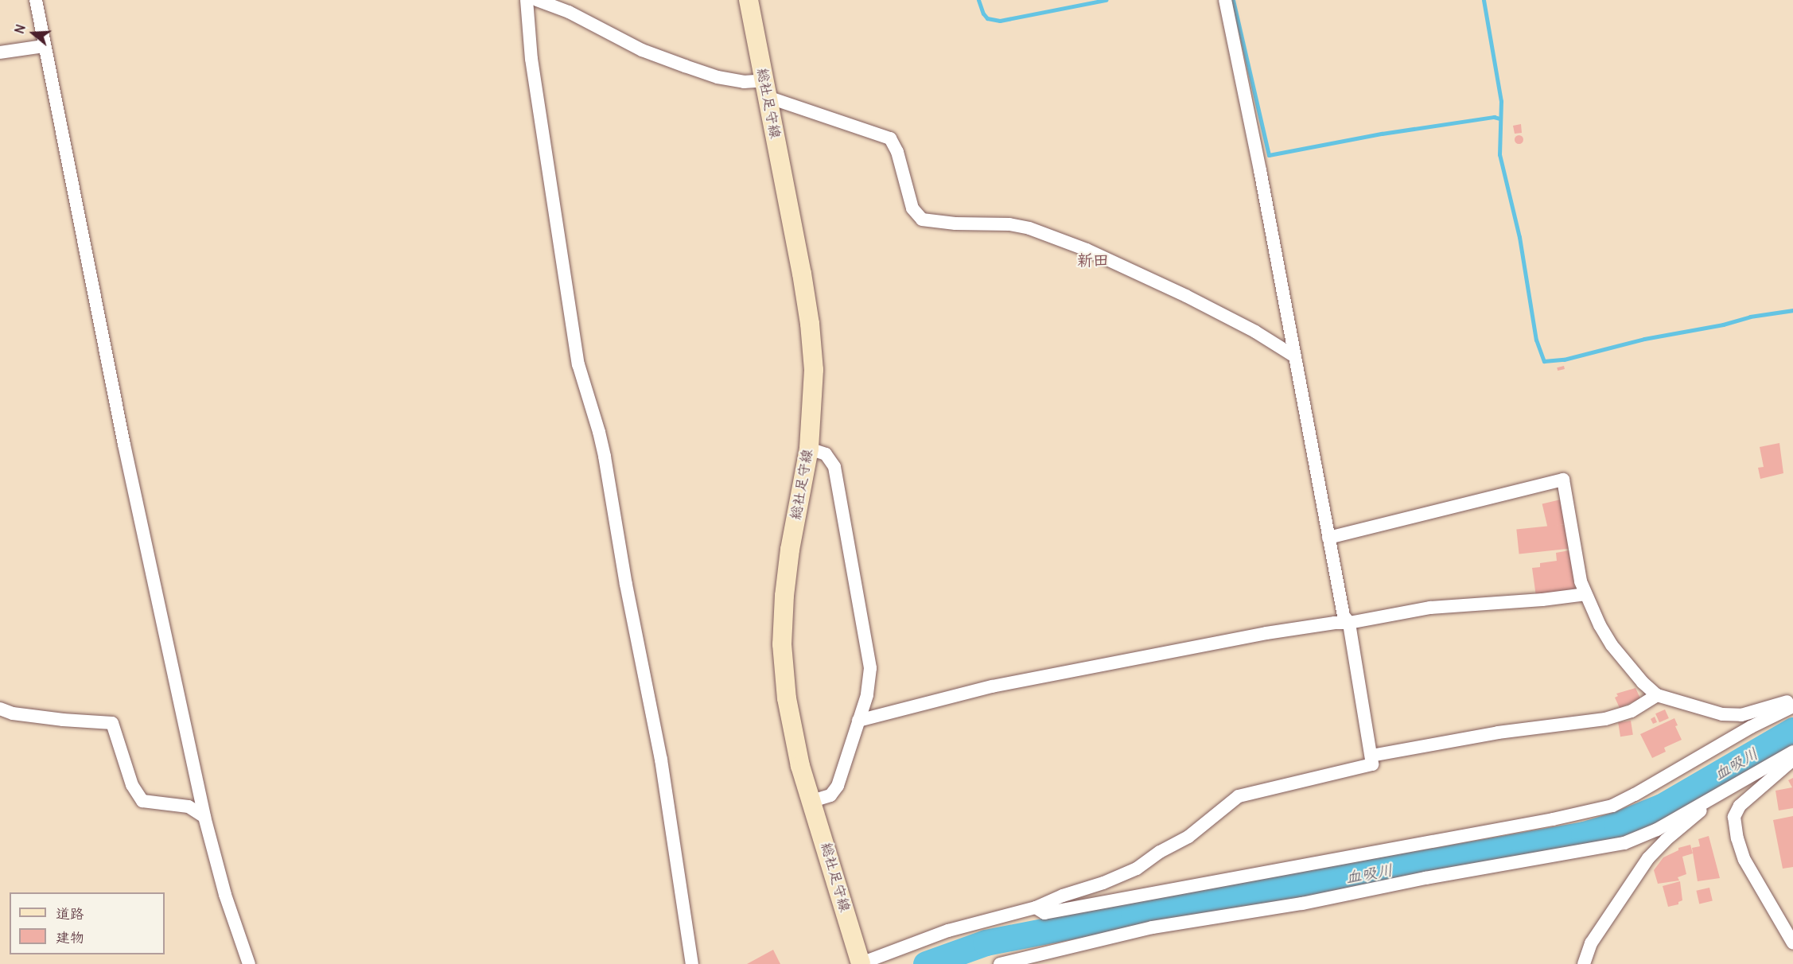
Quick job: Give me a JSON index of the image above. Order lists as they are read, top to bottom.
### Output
{
  "streets": {
    "main road": ["総社足守線"]
  },
  "districts": ["新田"],
  "water": ["血吸川"],
  "legend": ["道路", "建物"],
  "north": "left"
}
